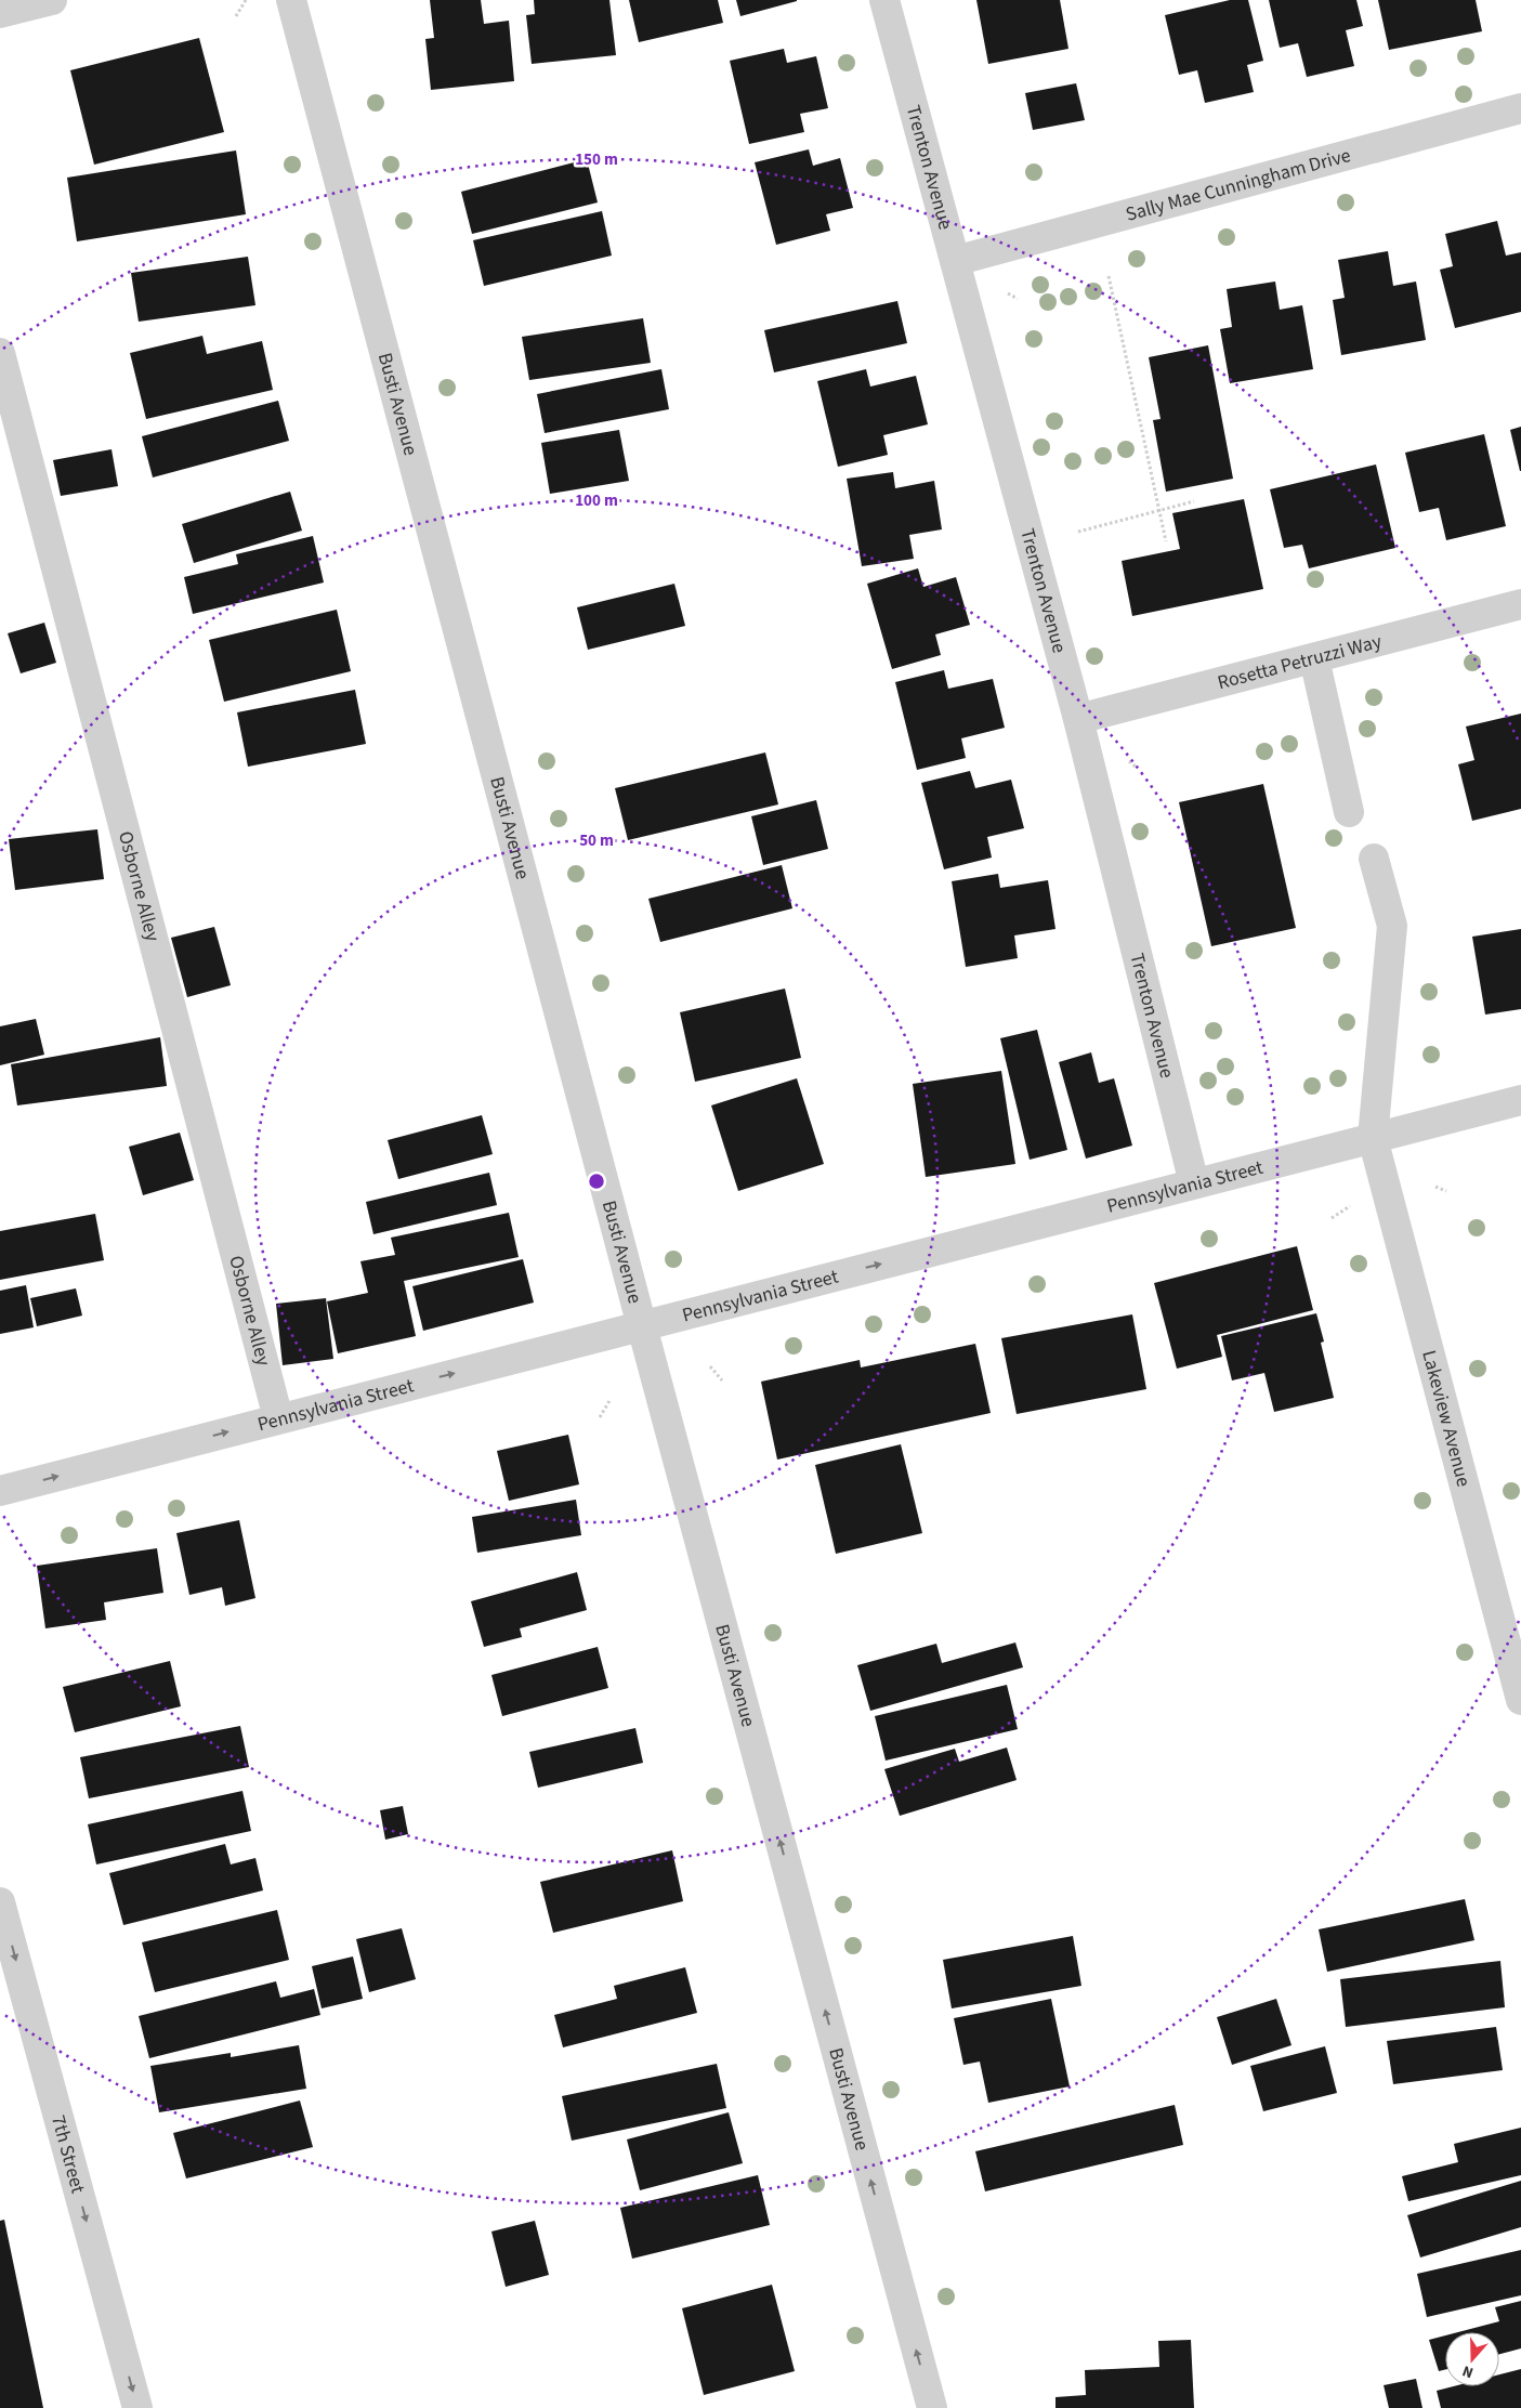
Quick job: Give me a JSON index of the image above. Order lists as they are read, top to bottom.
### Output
{
  "streets": {
    "street": [
      "Trenton Avenue",
      "Sally Mae Cunningham Drive",
      "Busti Avenue",
      "Rosetta Petruzzi Way",
      "Osborne Alley",
      "Pennsylvania Street",
      "Lakeview Avenue",
      "7th Street"
    ]
  },
  "crossings": [
    ["Trenton Avenue", "Sally Mae Cunningham Drive"],
    ["Trenton Avenue", "Rosetta Petruzzi Way"],
    ["Trenton Avenue", "Pennsylvania Street"],
    ["Busti Avenue", "Pennsylvania Street"],
    ["Osborne Alley", "Pennsylvania Street"],
    ["Pennsylvania Street", "Lakeview Avenue"]
  ],
  "one_way": ["Busti Avenue", "Pennsylvania Street", "7th Street"],
  "north": "bottom",
  "rings": ["150 m", "100 m", "50 m"]
}
